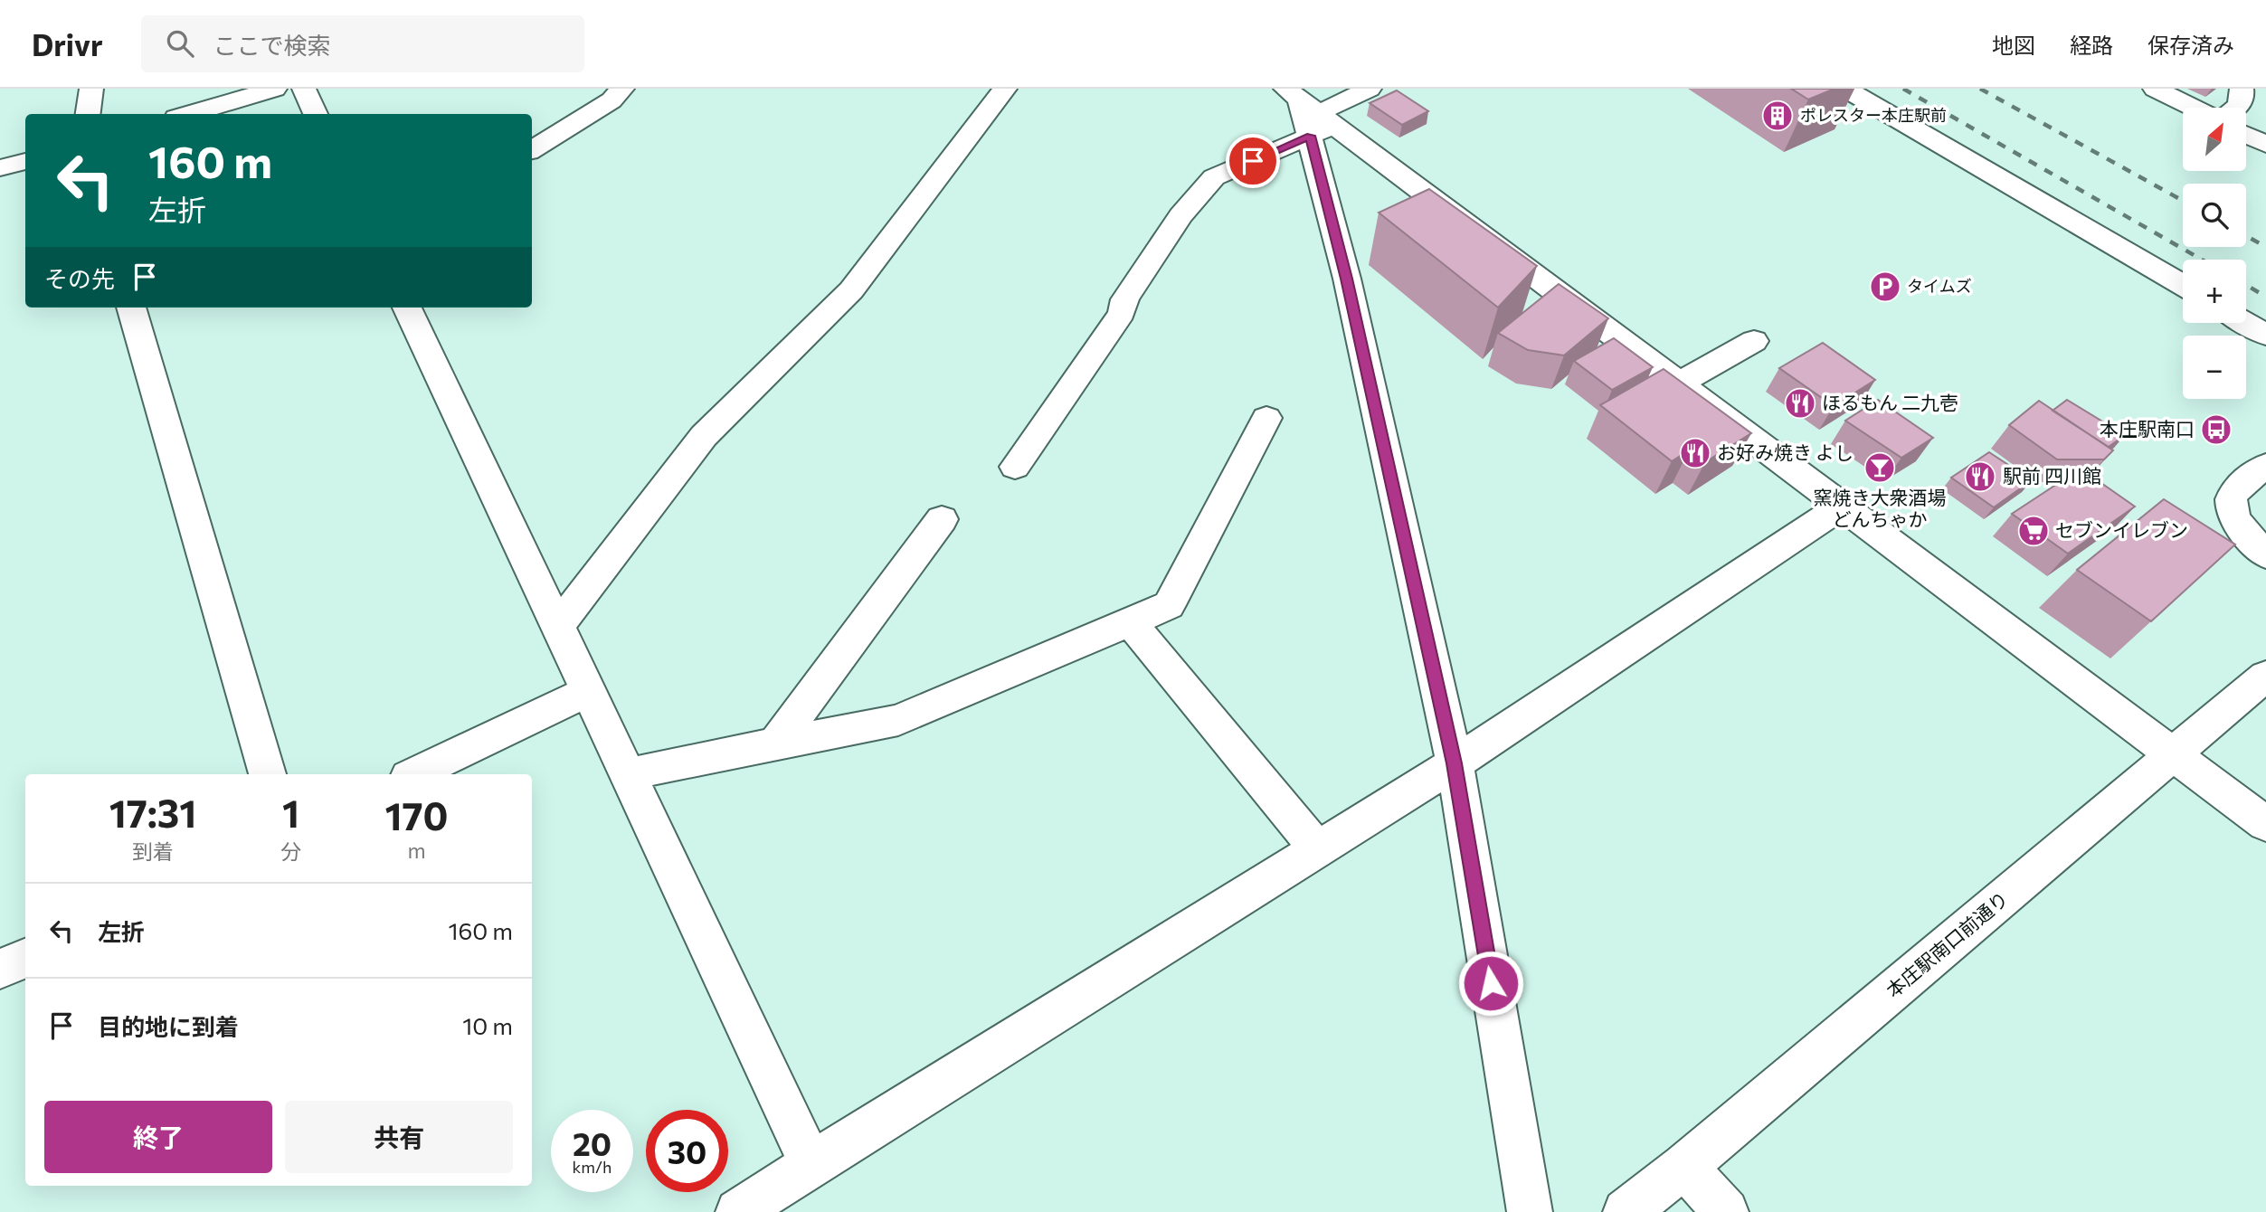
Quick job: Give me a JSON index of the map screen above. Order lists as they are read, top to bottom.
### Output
{
  "streets": {
    "street": ["本庄駅南口前通り"]
  },
  "places": {
    "building": ["ポレスター本庄駅前"],
    "parking": ["タイムズ"],
    "restaurant": ["ほるもん 二九壱", "お好み焼き よし", "駅前 四川館"],
    "bus stop": ["本庄駅南口"],
    "bar": ["窯焼き大衆酒場 どんちゃか"],
    "supermarket": ["セブンイレブン"]
  },
  "north": "top right",
  "page": {
    "header": "Drivr",
    "search": "ここで検索",
    "nav": ["地図", "経路", "保存済み"],
    "map_buttons": ["+", "−"],
    "turn": ["160 m", "左折"],
    "then": "その先",
    "eta": [
      "17:31",
      "到着",
      "1",
      "分",
      "170",
      "m"
    ],
    "list": [
      {
        "name": "左折",
        "value": "160 m"
      },
      {
        "name": "目的地に到着",
        "value": "10 m"
      }
    ],
    "buttons": ["終了", "共有"],
    "speed": "20 km/h",
    "limit": "30"
  }
}
